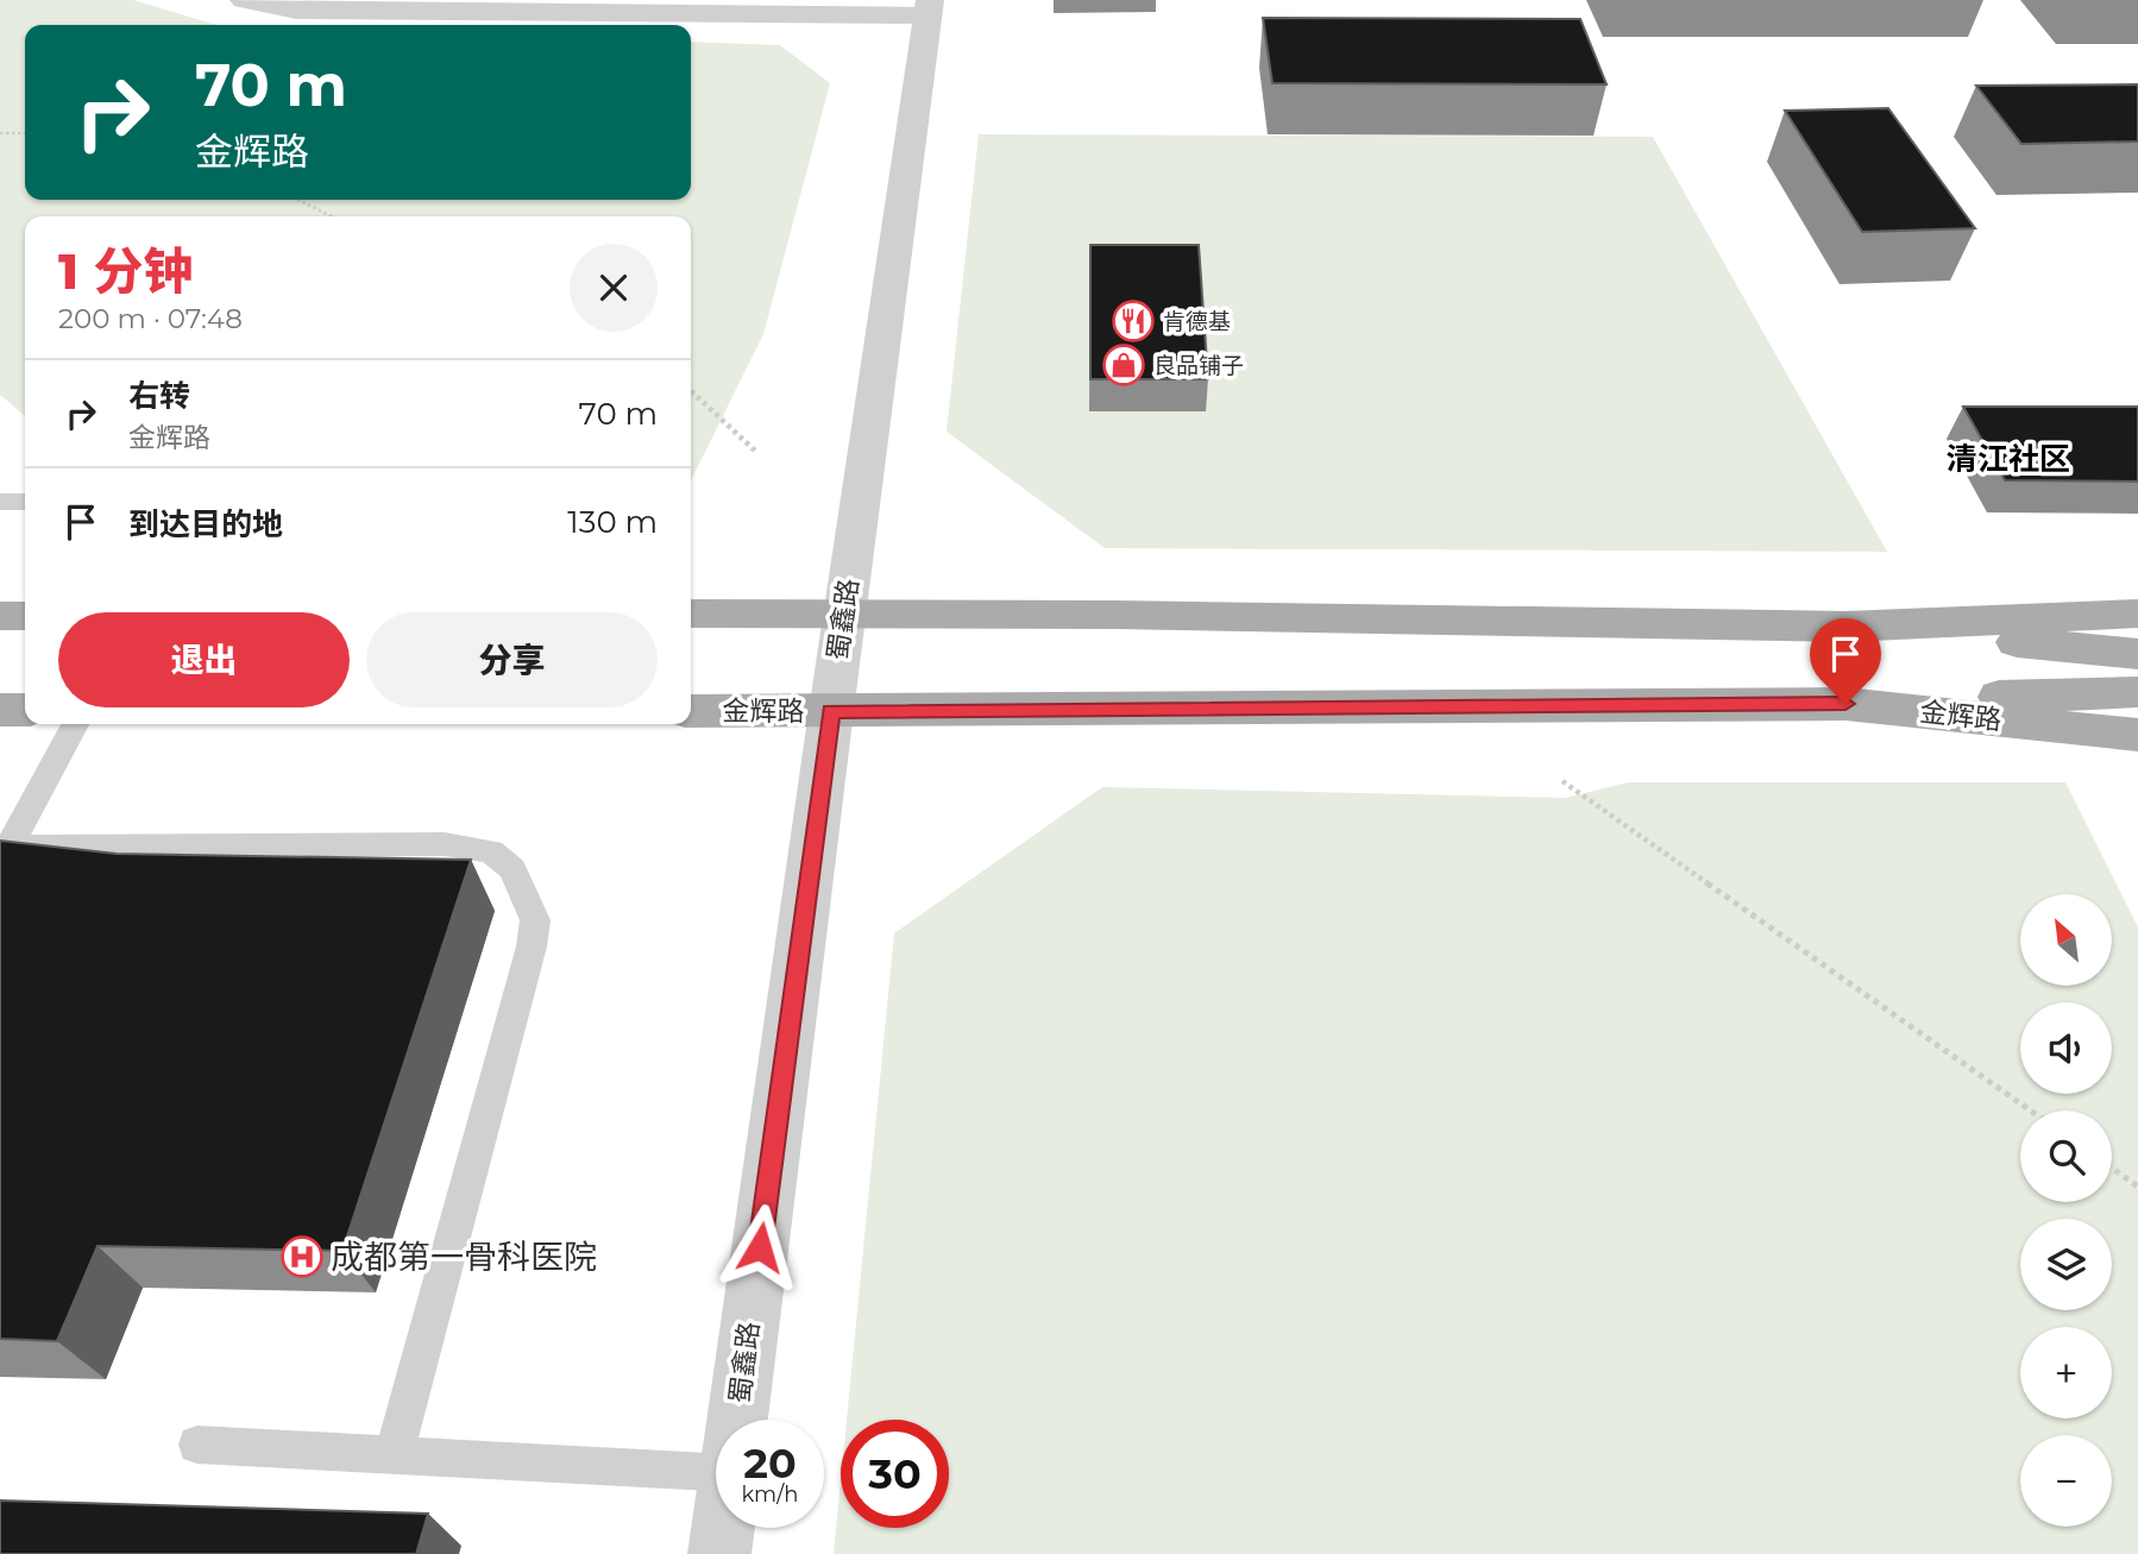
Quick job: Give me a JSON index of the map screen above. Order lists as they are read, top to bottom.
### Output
{
  "streets": {
    "main road": ["金辉路"],
    "street": ["蜀鑫路"]
  },
  "crossings": [
    ["蜀鑫路", "金辉路"]
  ],
  "districts": ["清江社区"],
  "places": {
    "restaurant": ["肯德基"],
    "shop": ["良品铺子"],
    "hospital": ["成都第一骨科医院"]
  },
  "north": "top left",
  "page": {
    "turn": ["70 m", "金辉路"],
    "heading": ["1 分钟", "200 m · 07:48"],
    "list": [
      {
        "name": "右转",
        "note": "金辉路",
        "value": "70 m"
      },
      {
        "name": "到达目的地",
        "value": "130 m"
      }
    ],
    "buttons": ["退出", "分享"],
    "map_buttons": ["+", "−"],
    "speed": "20 km/h",
    "limit": "30"
  }
}
